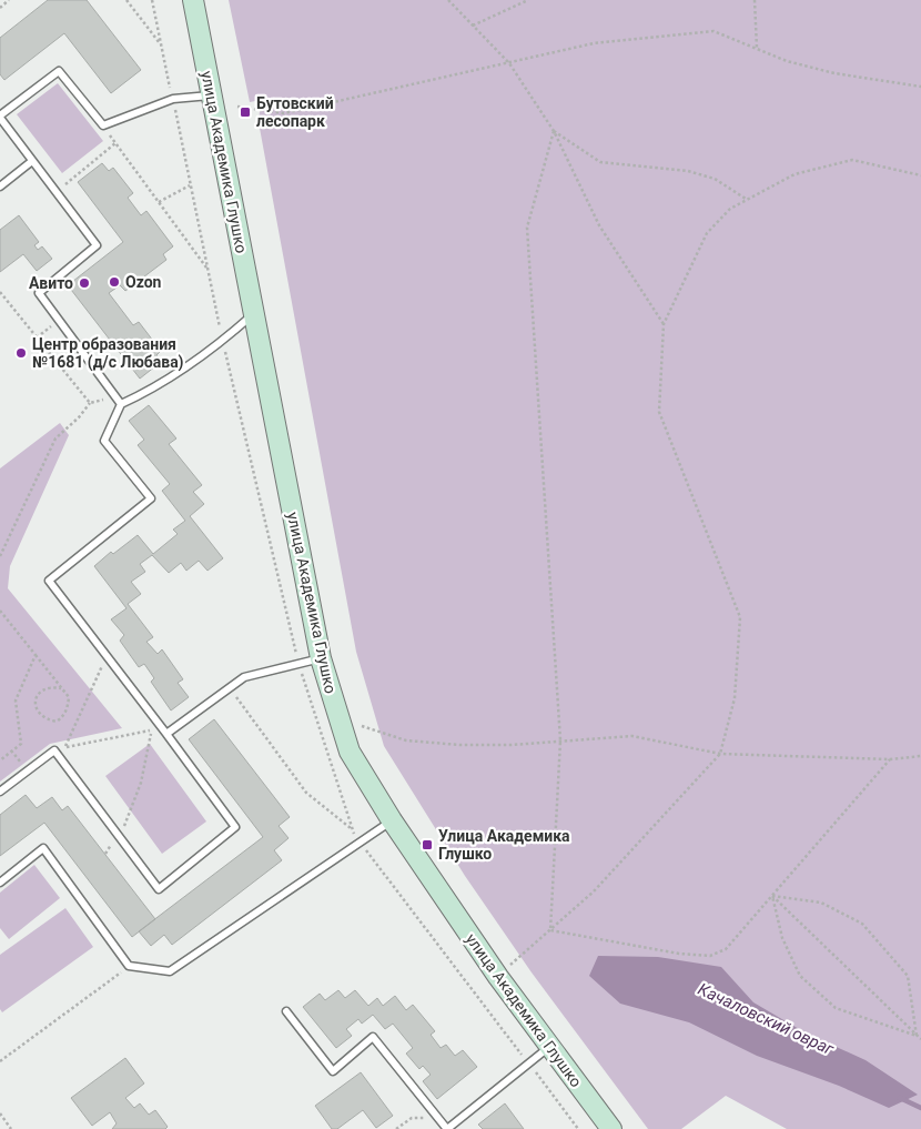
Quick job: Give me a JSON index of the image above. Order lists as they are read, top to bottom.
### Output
{
  "streets": {
    "street": ["улица Академика Глушко"]
  },
  "water": ["Качаловский овраг"],
  "places": {
    "transit": ["Бутовский лесопарк", "Улица Академика Глушко"],
    "other": ["Ozon", "Авито", "Центр образования №1681 (д/с Любава)"]
  }
}
